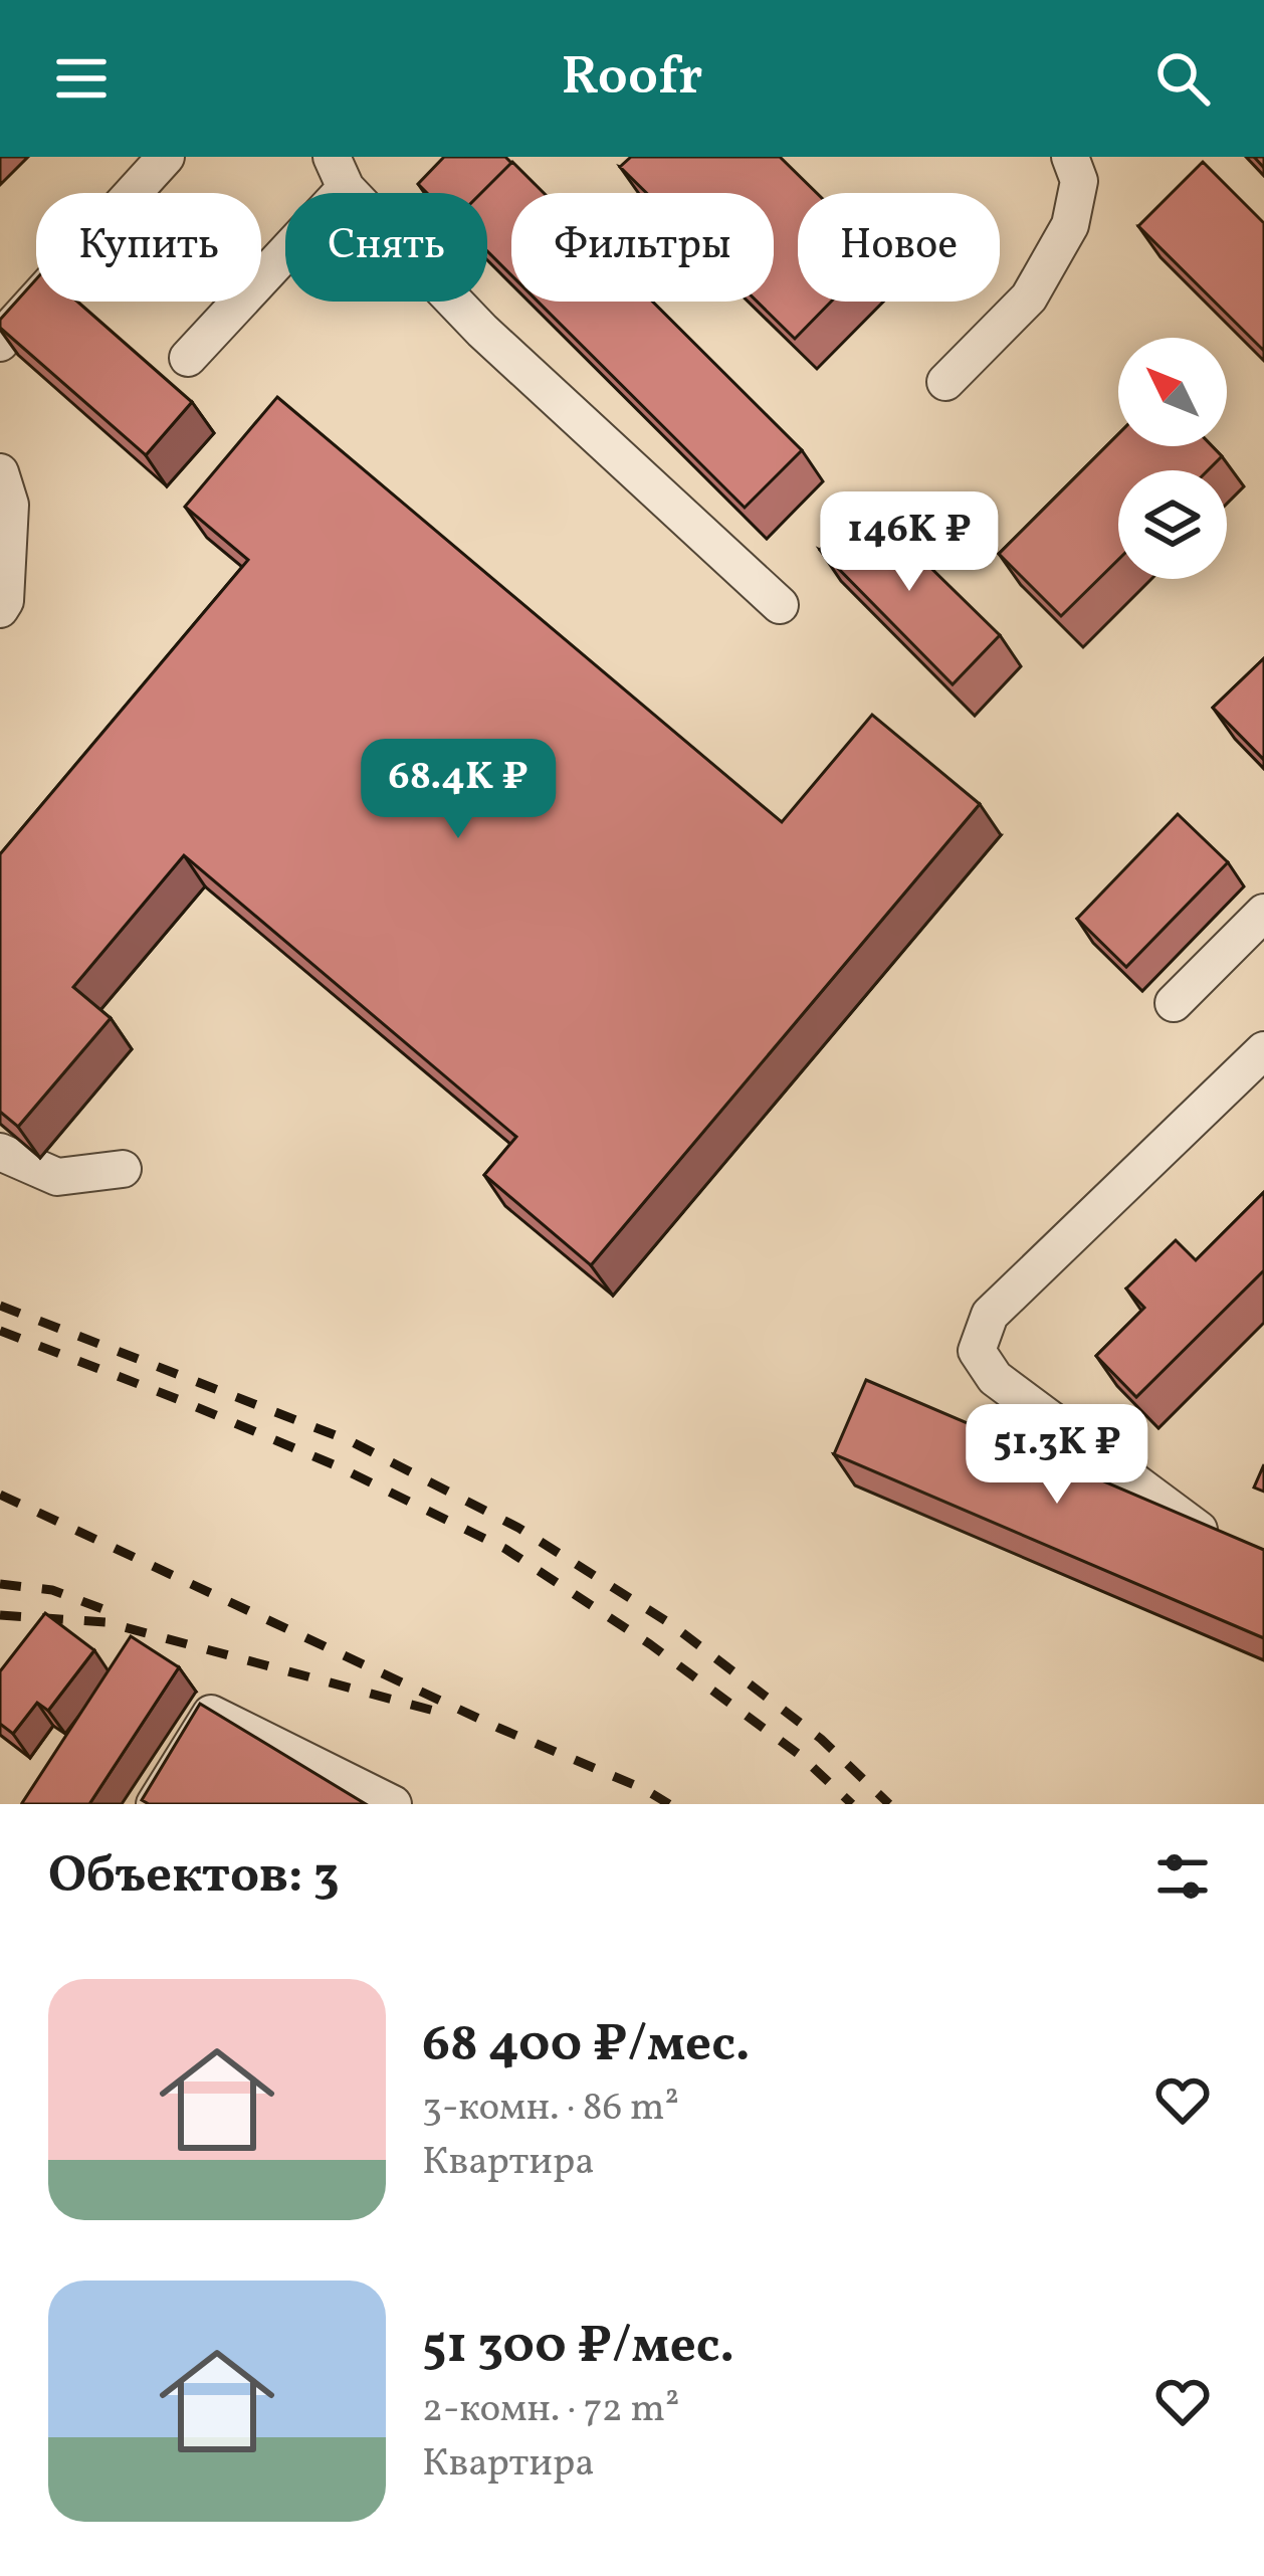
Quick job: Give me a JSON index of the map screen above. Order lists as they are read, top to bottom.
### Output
{
  "north": "top left",
  "page": {
    "header": "Roofr",
    "chip": [
      "Купить",
      "Снять",
      "Фильтры",
      "Новое"
    ],
    "price": ["146K ₽", "68.4K ₽", "51.3K ₽"],
    "heading": "Объектов: 3",
    "list": [
      {
        "name": "68 400 ₽/мес.",
        "note": "3-комн. · 86 m² · Квартира"
      },
      {
        "name": "51 300 ₽/мес.",
        "note": "2-комн. · 72 m² · Квартира"
      }
    ]
  }
}
